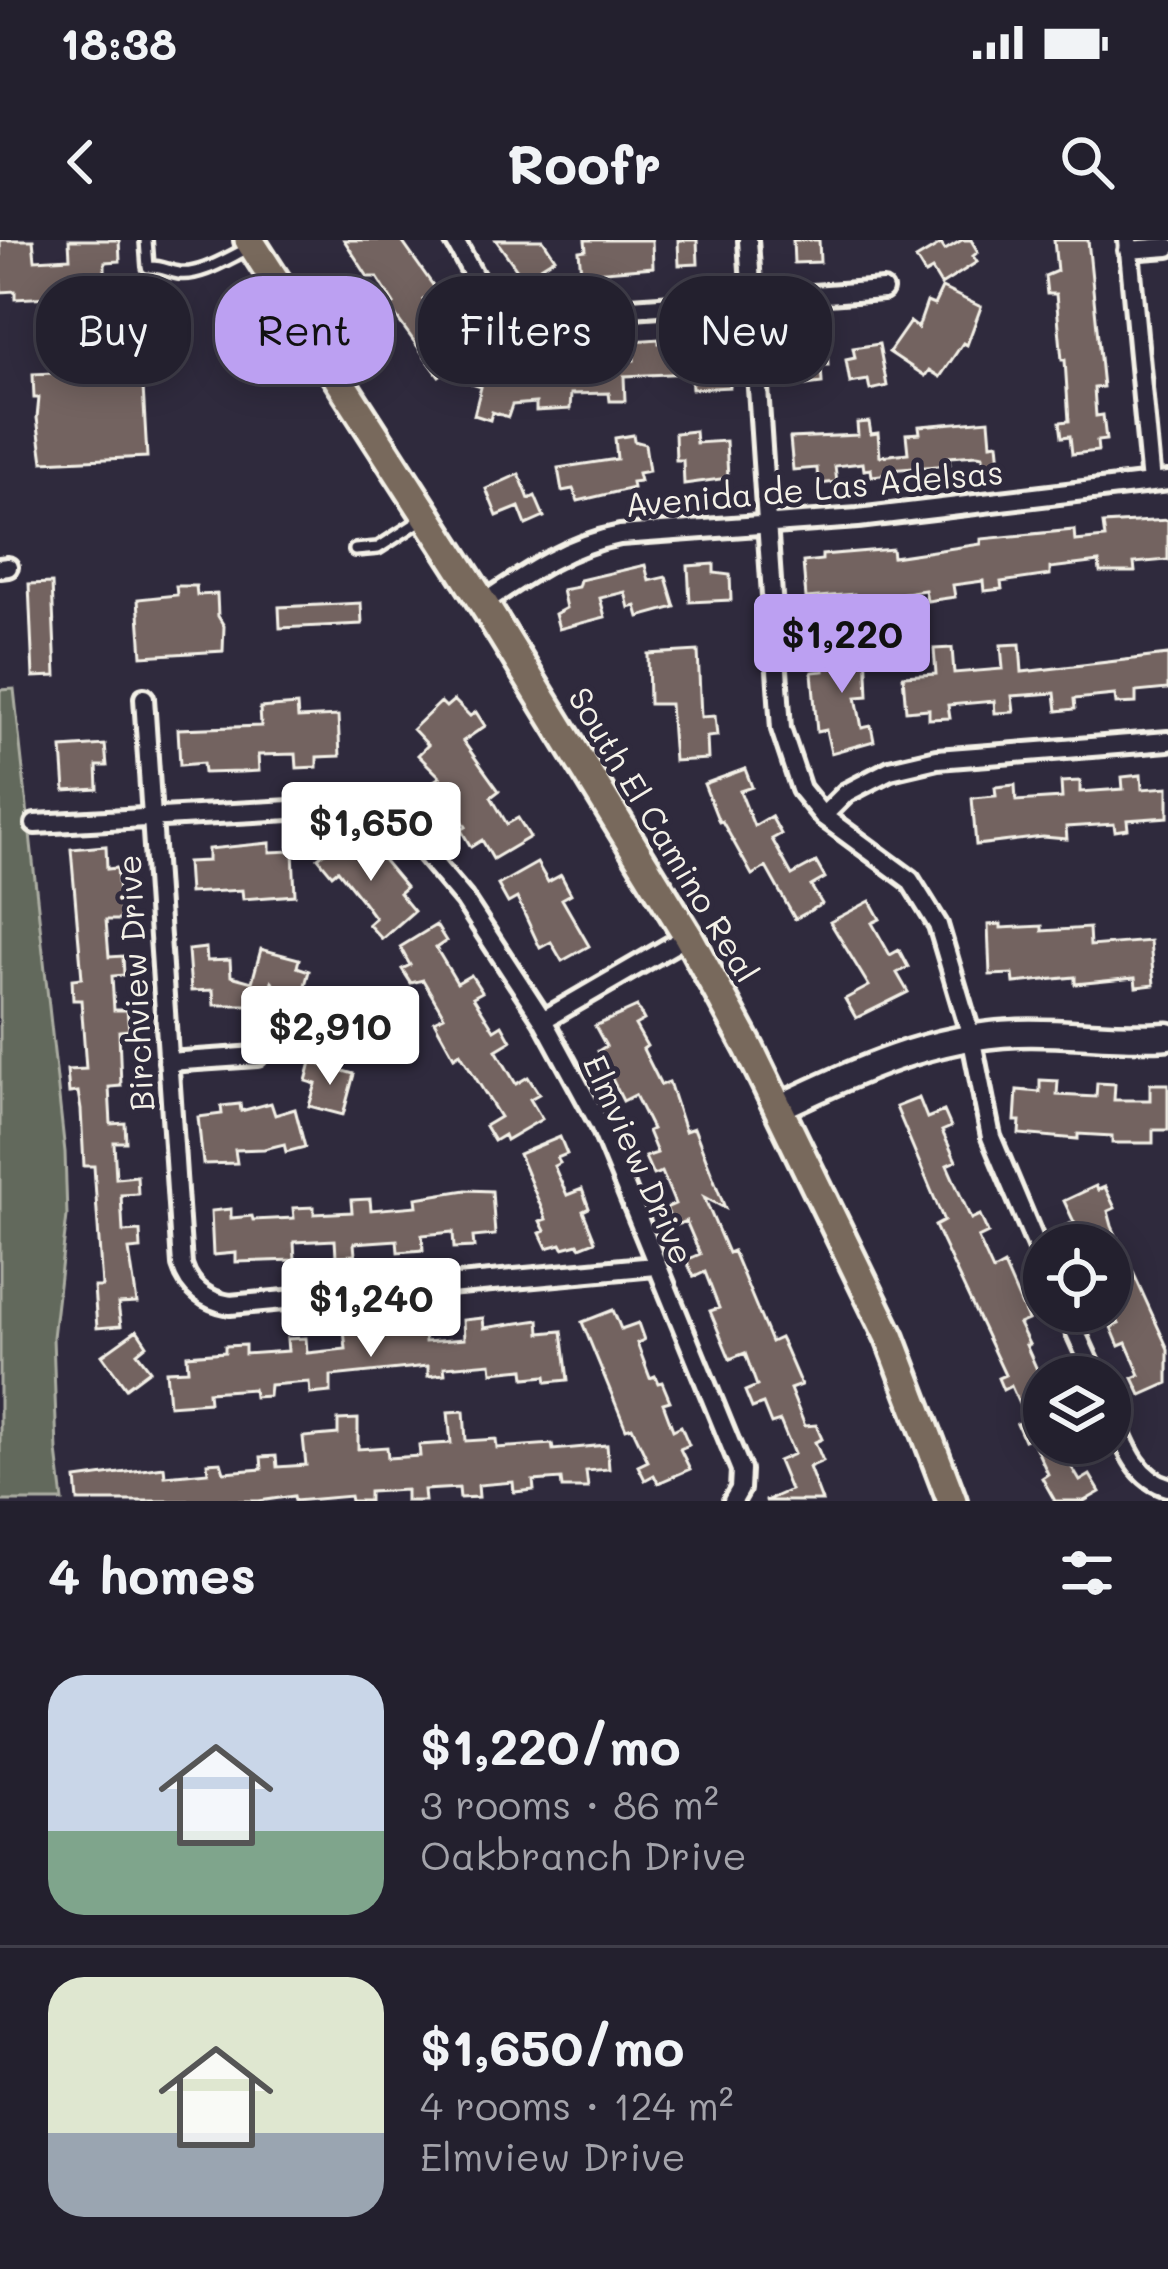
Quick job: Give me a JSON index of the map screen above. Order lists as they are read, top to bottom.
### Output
{
  "streets": {
    "main road": ["South El Camino Real"],
    "street": ["Avenida de Las Adelsas", "Birchview Drive", "Elmview Drive"]
  },
  "crossings": [
    ["Avenida de Las Adelsas", "South El Camino Real"],
    ["Birchview Drive", "Elmview Drive"]
  ],
  "page": {
    "status": "18:38",
    "header": "Roofr",
    "chip": [
      "Buy",
      "Rent",
      "Filters",
      "New"
    ],
    "price": [
      "$1,220",
      "$1,650",
      "$2,910",
      "$1,240"
    ],
    "heading": "4 homes",
    "list": [
      {
        "name": "$1,220/mo",
        "note": "3 rooms · 86 m² · Oakbranch Drive"
      },
      {
        "name": "$1,650/mo",
        "note": "4 rooms · 124 m² · Elmview Drive"
      }
    ]
  }
}
